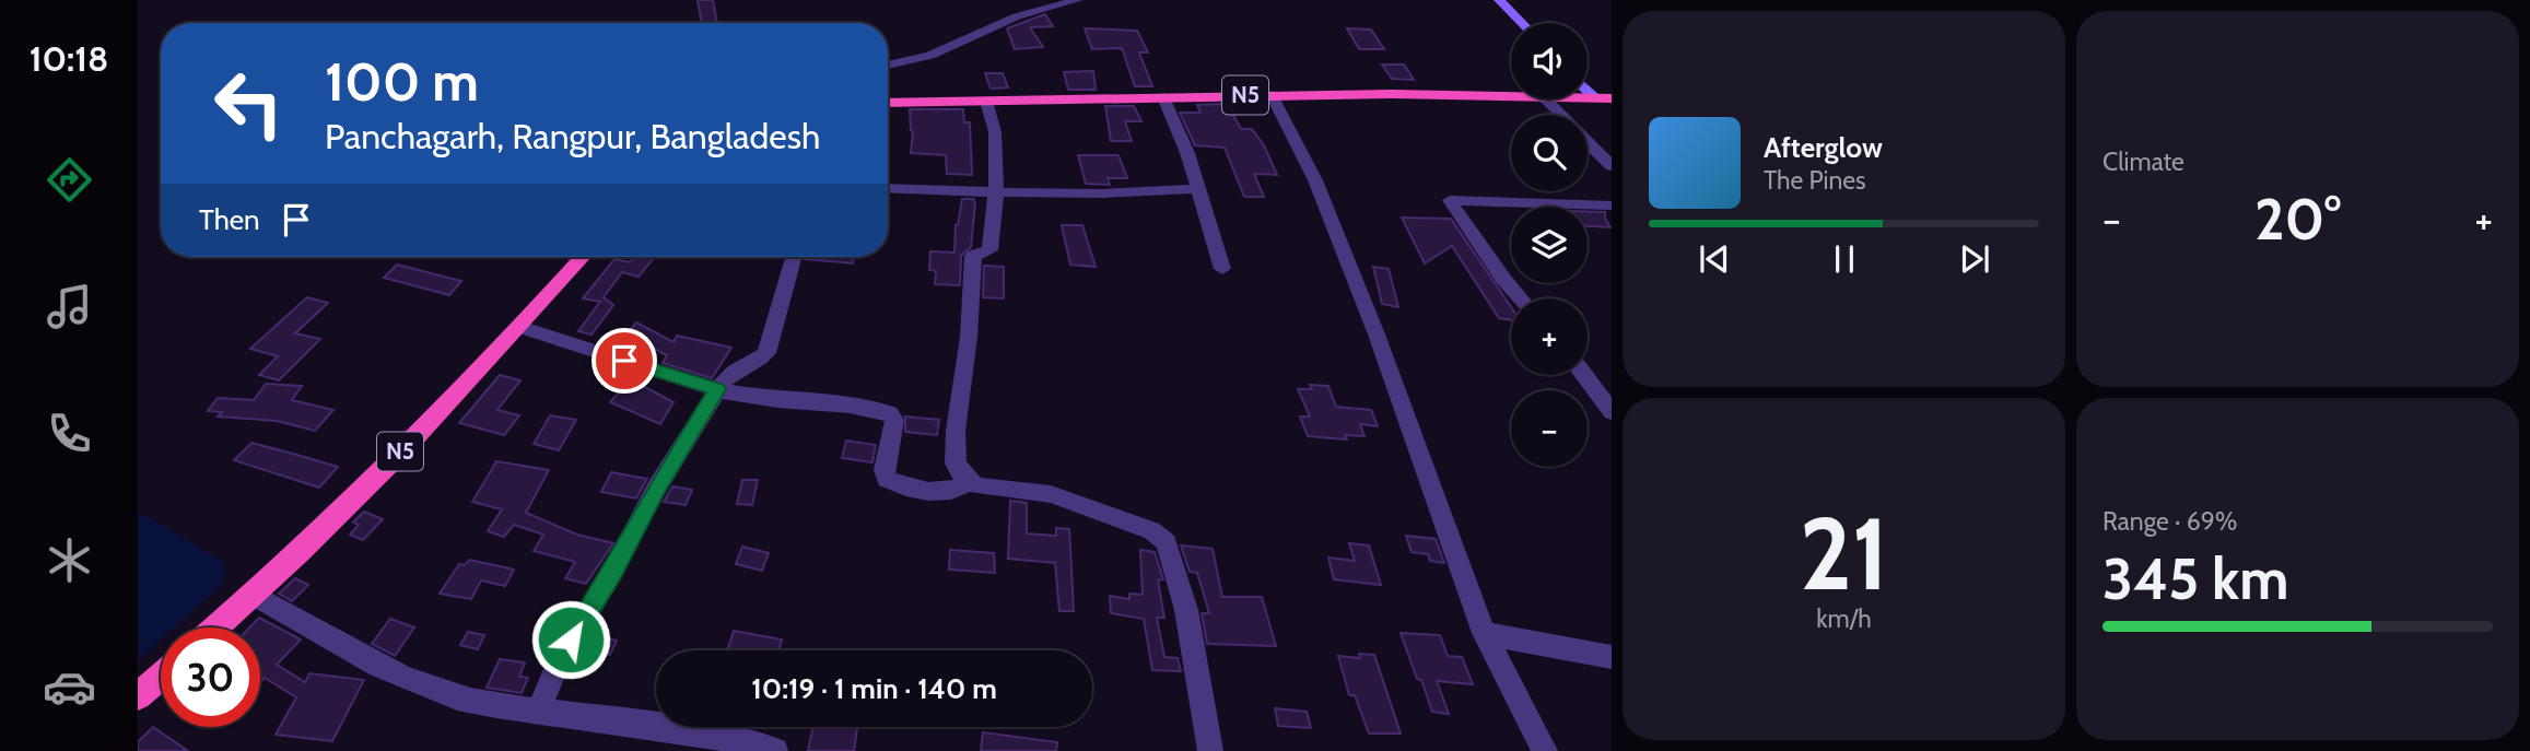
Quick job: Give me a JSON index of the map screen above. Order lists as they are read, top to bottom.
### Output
{
  "streets": {
    "highway": ["N5"]
  },
  "page": {
    "tabs": "10:18",
    "tile": [
      "Climate",
      ["21", "km/h"],
      ["Range · 69%", "345 km"]
    ],
    "map_buttons": ["+", "−"],
    "turn": ["100 m", "Panchagarh, Rangpur, Bangladesh"],
    "song": ["Afterglow", "The Pines"],
    "then": "Then",
    "heat": ["−", "20°", "+"],
    "limit": "30",
    "trip": "10:19 · 1 min · 140 m"
  }
}
